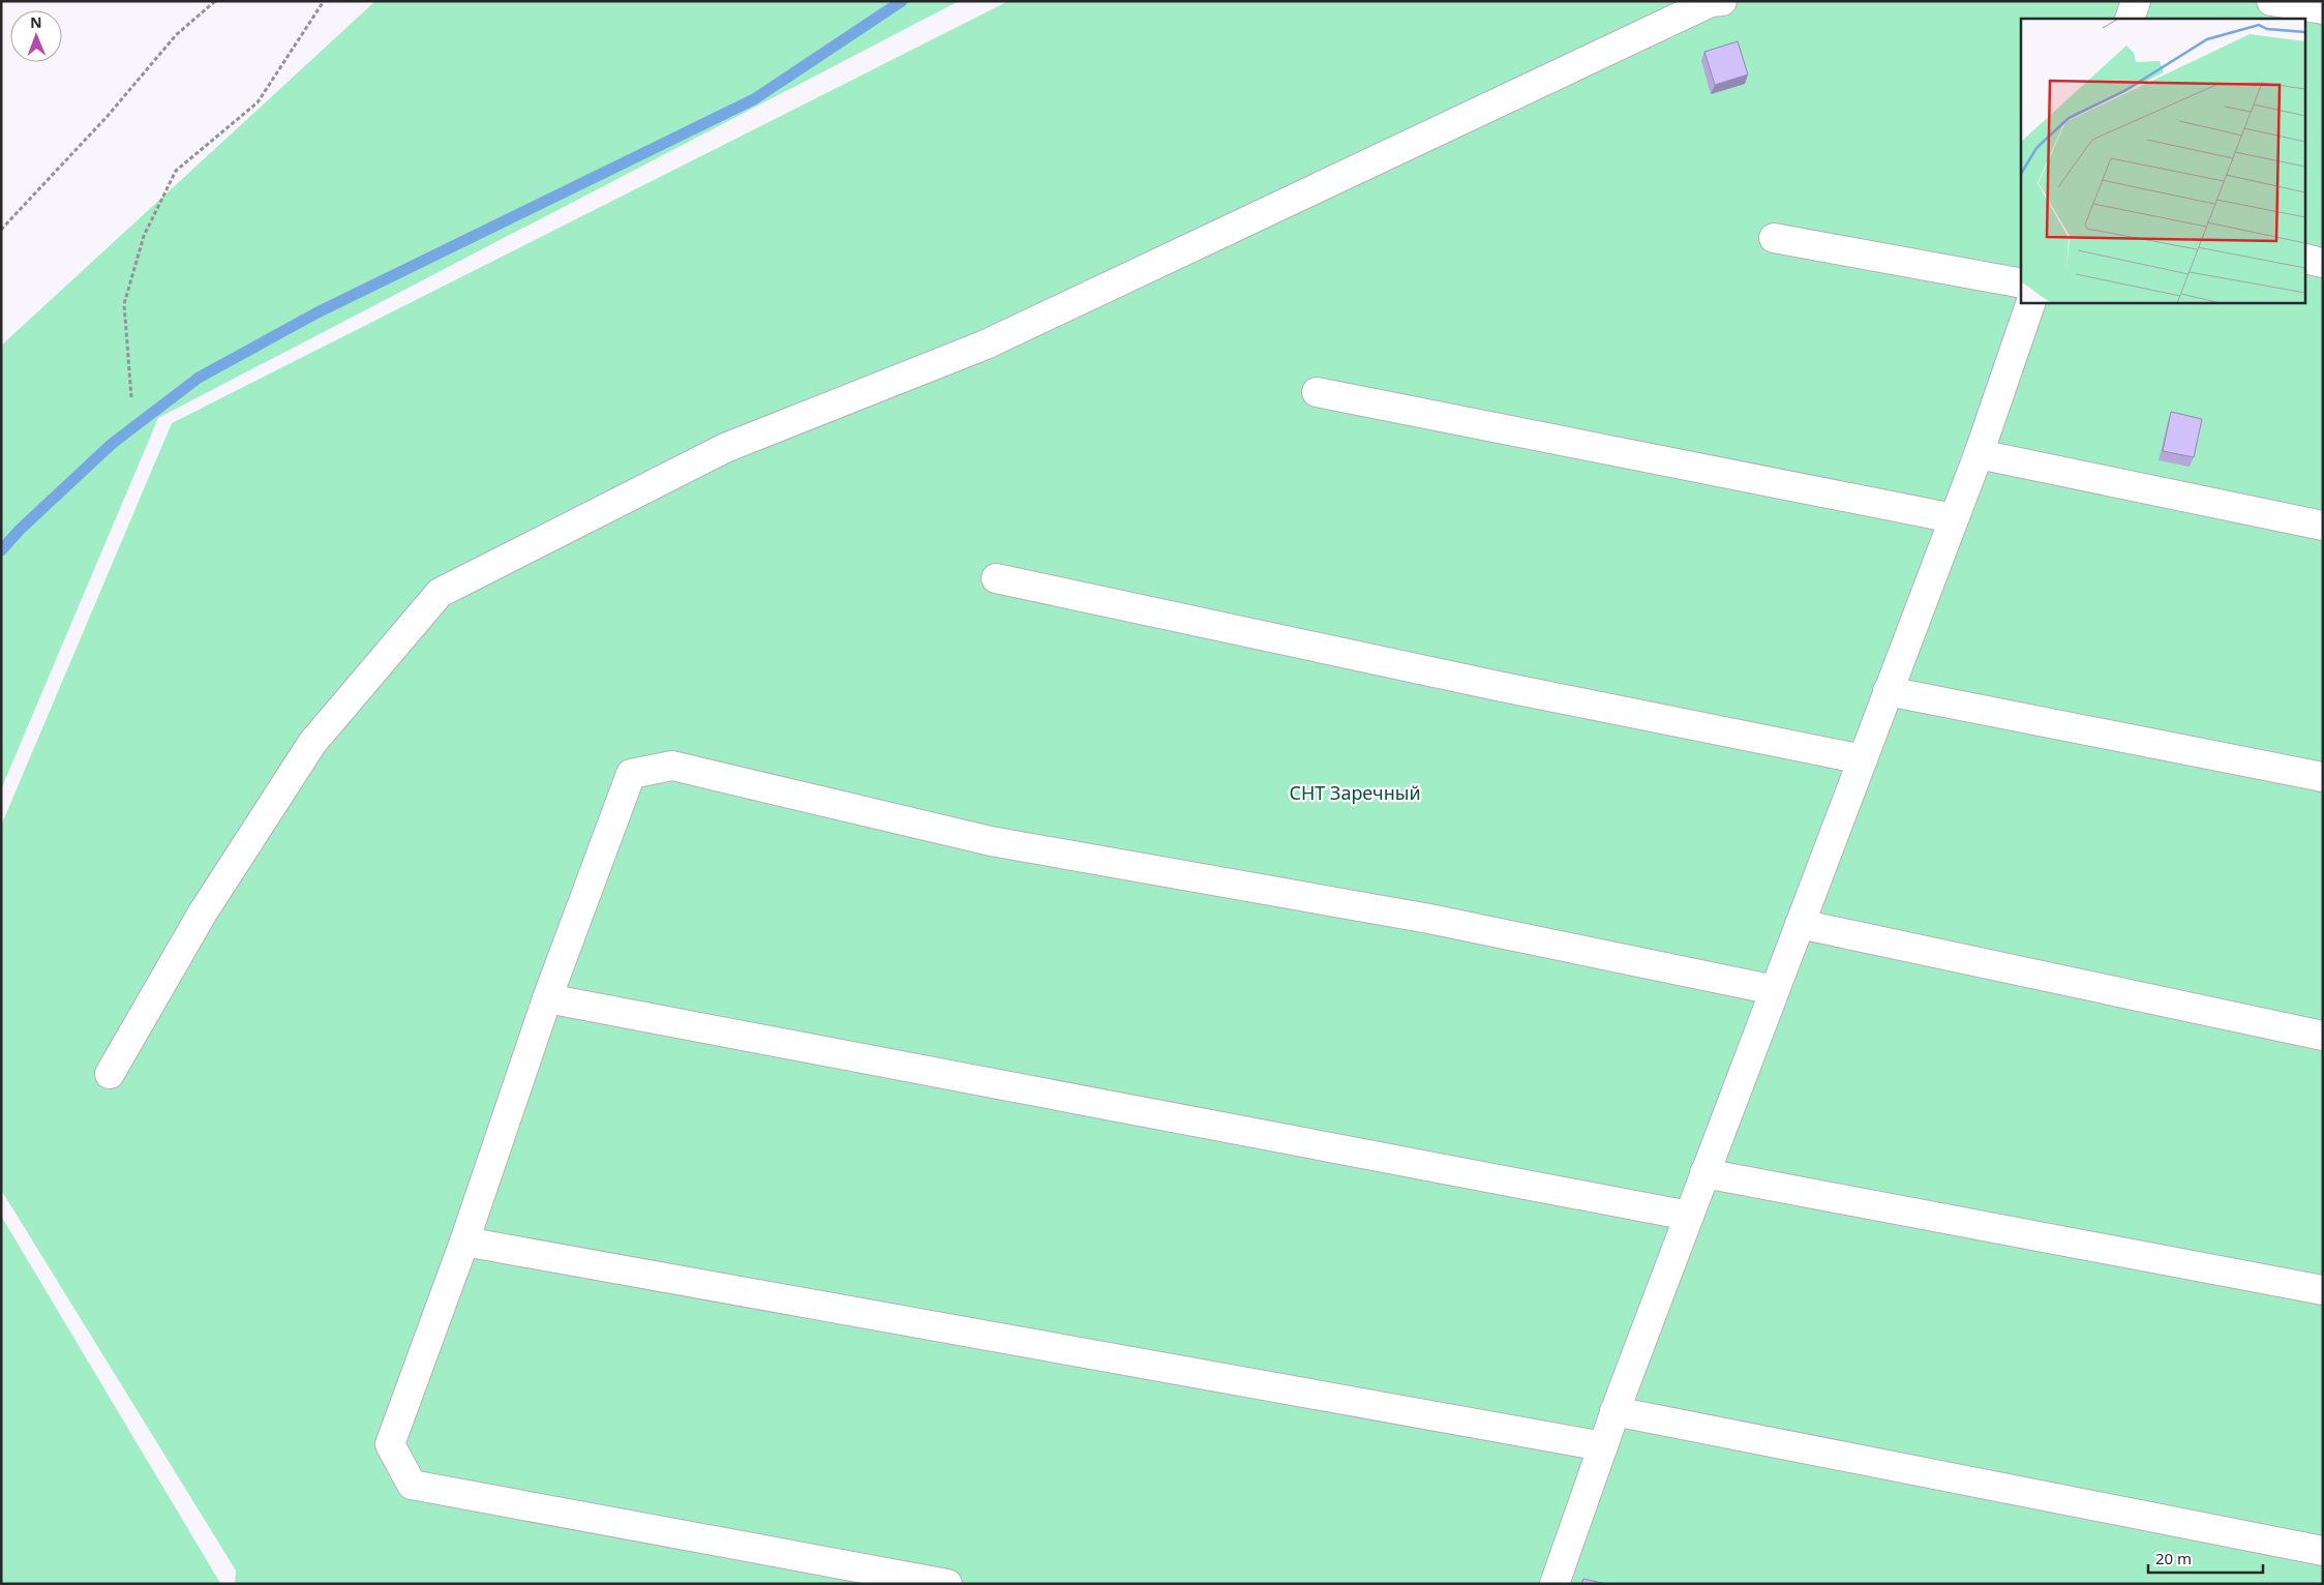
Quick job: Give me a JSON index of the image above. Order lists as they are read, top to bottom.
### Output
{
  "parks": ["СНТ Заречный"],
  "scale_bar": "20 m",
  "north": "top"
}
